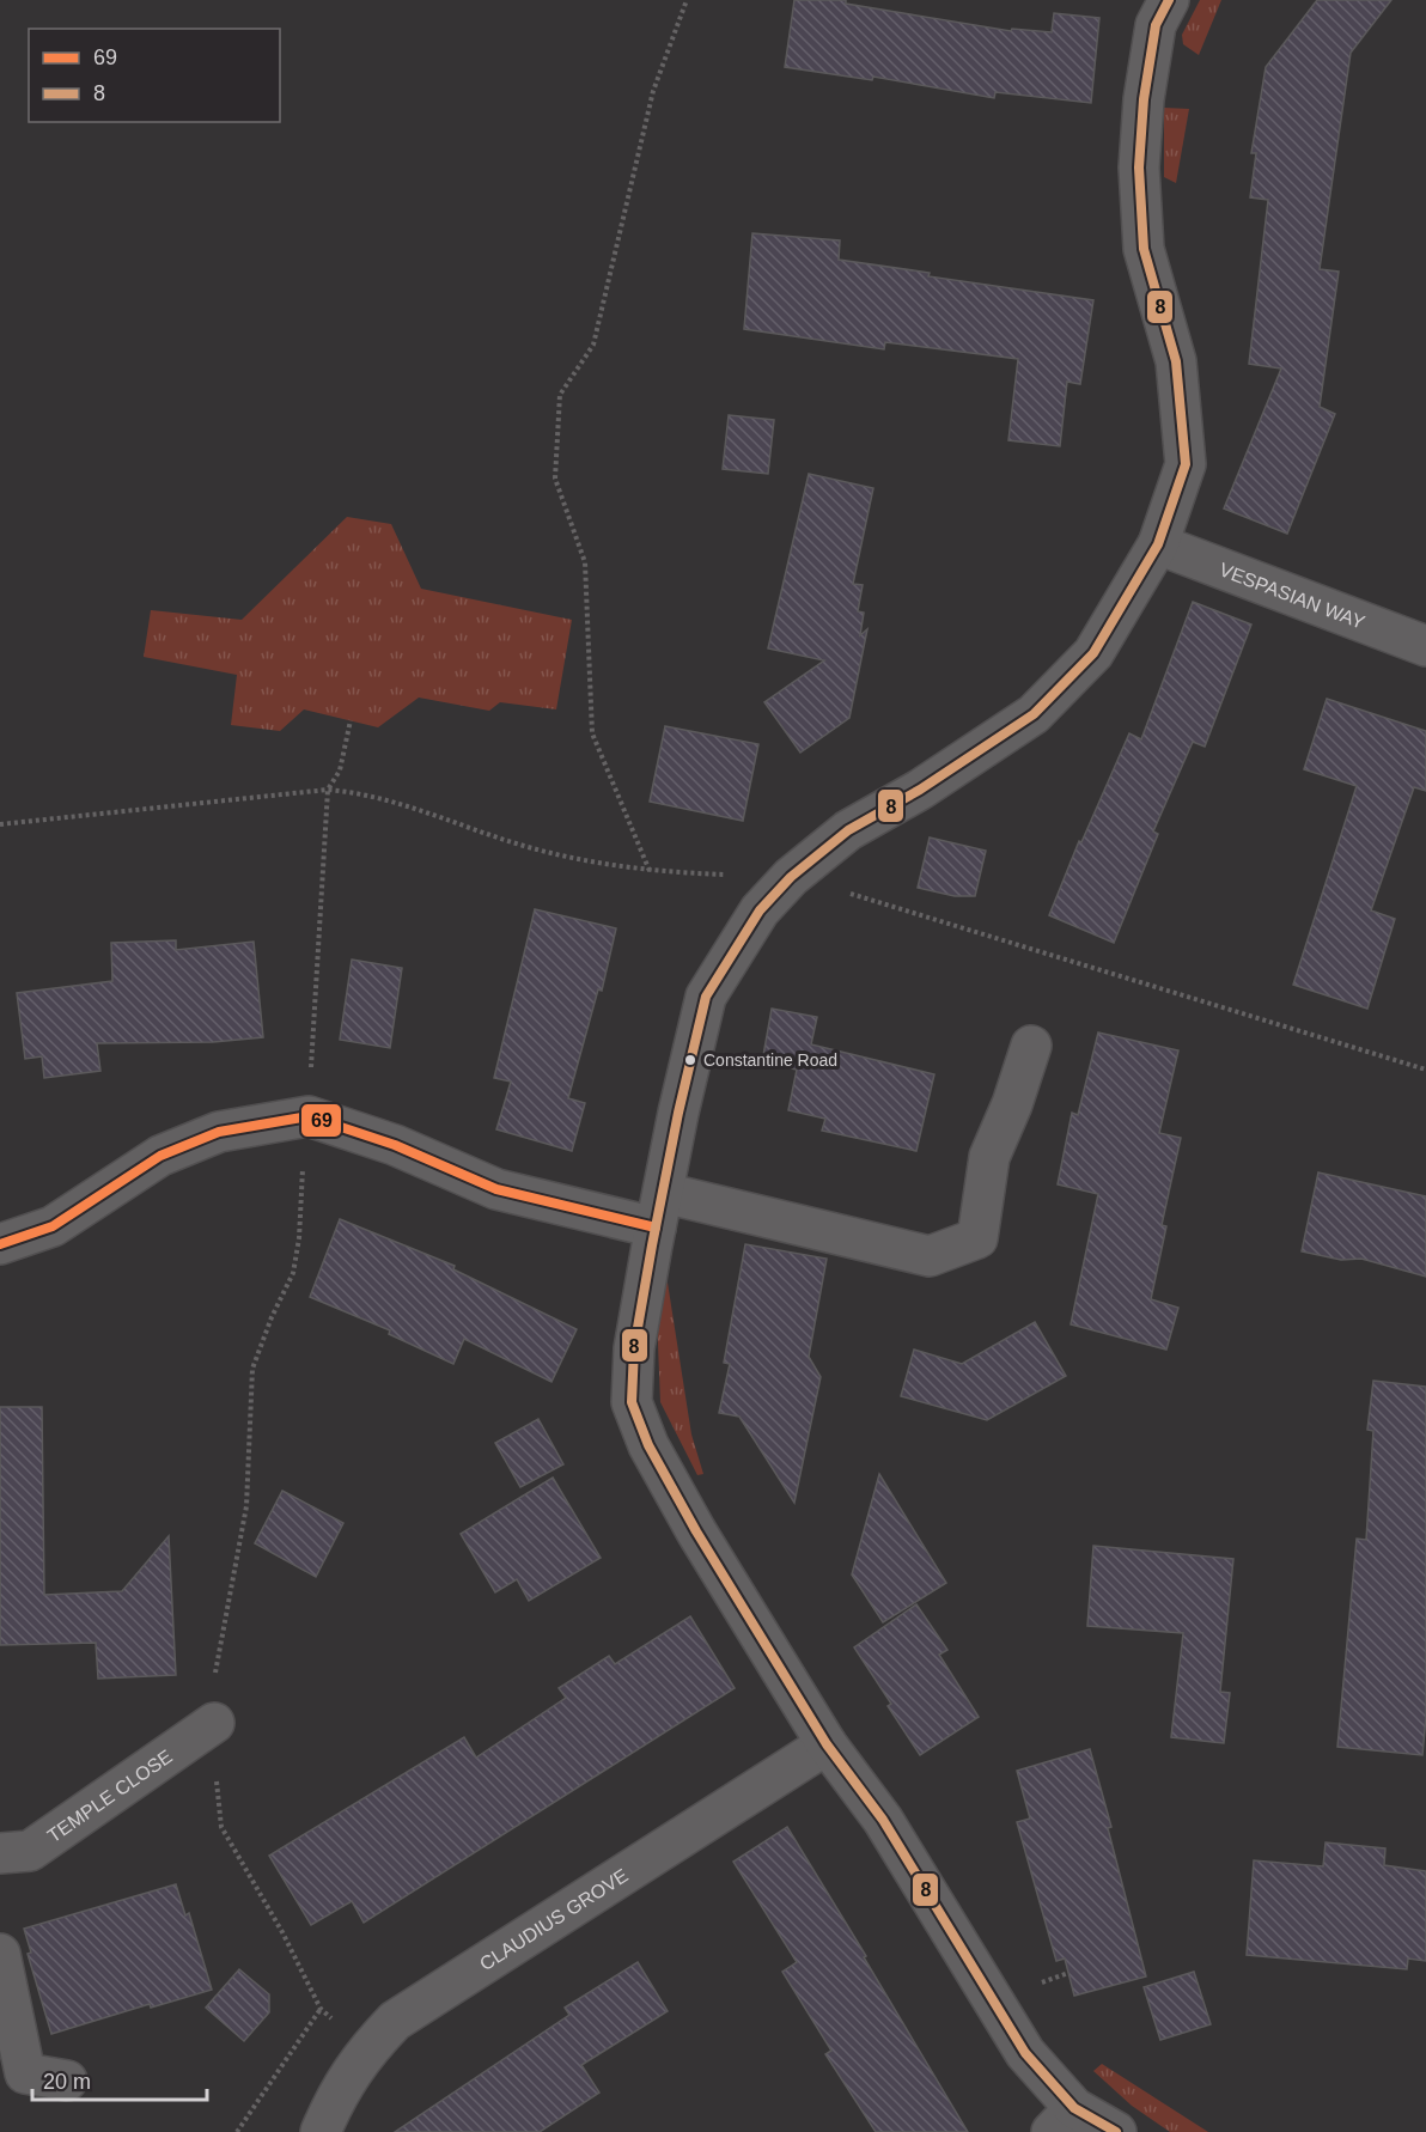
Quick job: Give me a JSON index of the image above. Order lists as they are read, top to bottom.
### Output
{
  "streets": {
    "street": ["VESPASIAN WAY", "TEMPLE CLOSE", "CLAUDIUS GROVE"]
  },
  "places": ["Constantine Road"],
  "lines": ["transit line 8", "transit line 69"],
  "legend": ["69", "8"],
  "scale_bar": "20 m"
}
